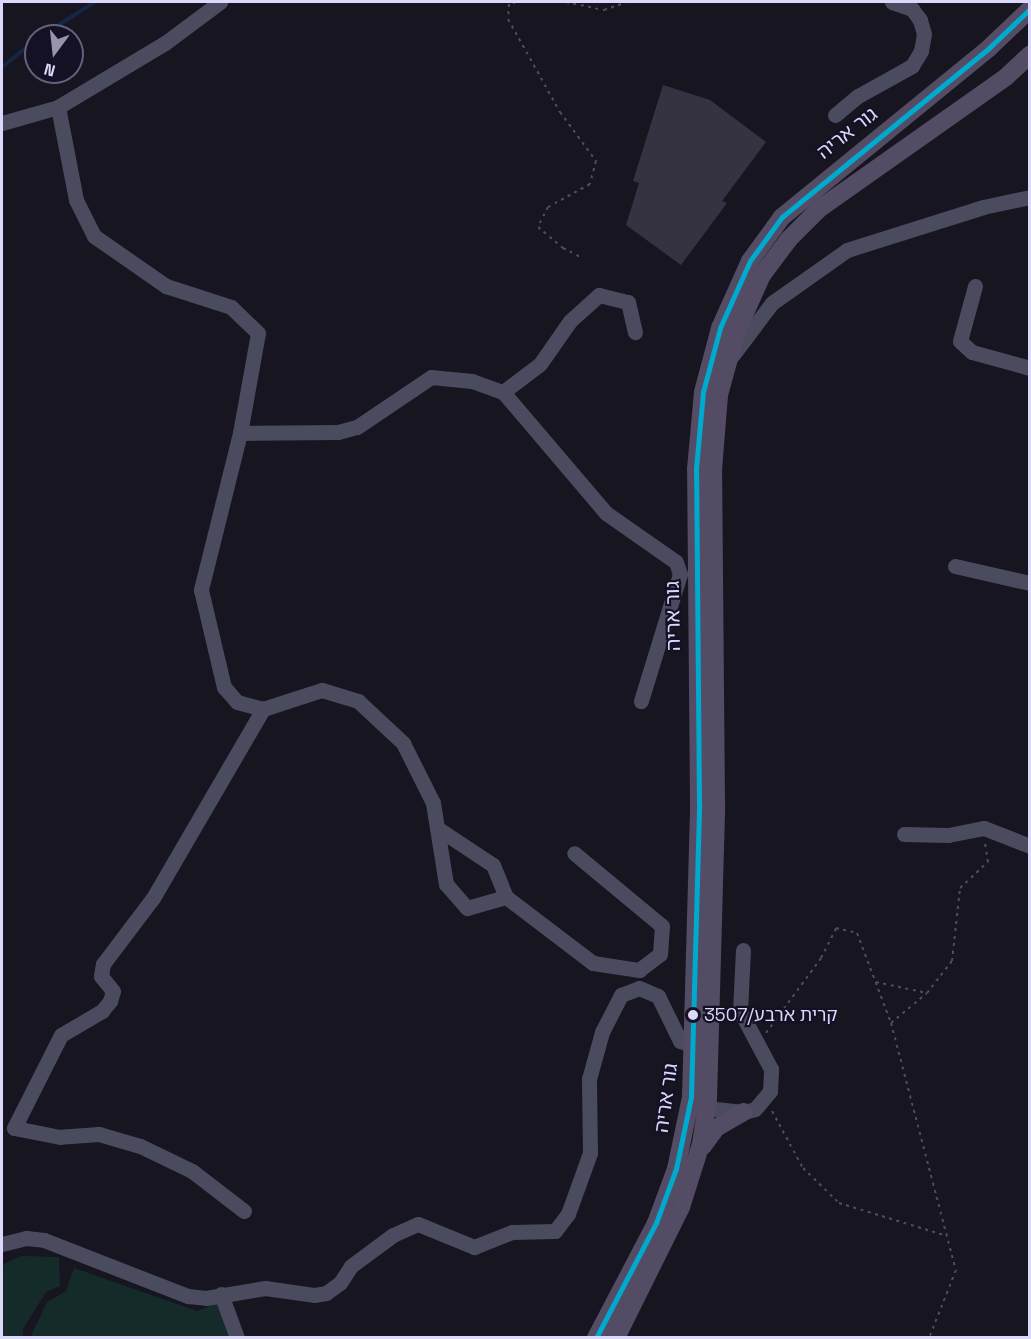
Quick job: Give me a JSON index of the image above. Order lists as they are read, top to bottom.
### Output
{
  "streets": {
    "main road": ["גור אריה"]
  },
  "places": ["קרית ארבע/3507"],
  "north": "bottom"
}
